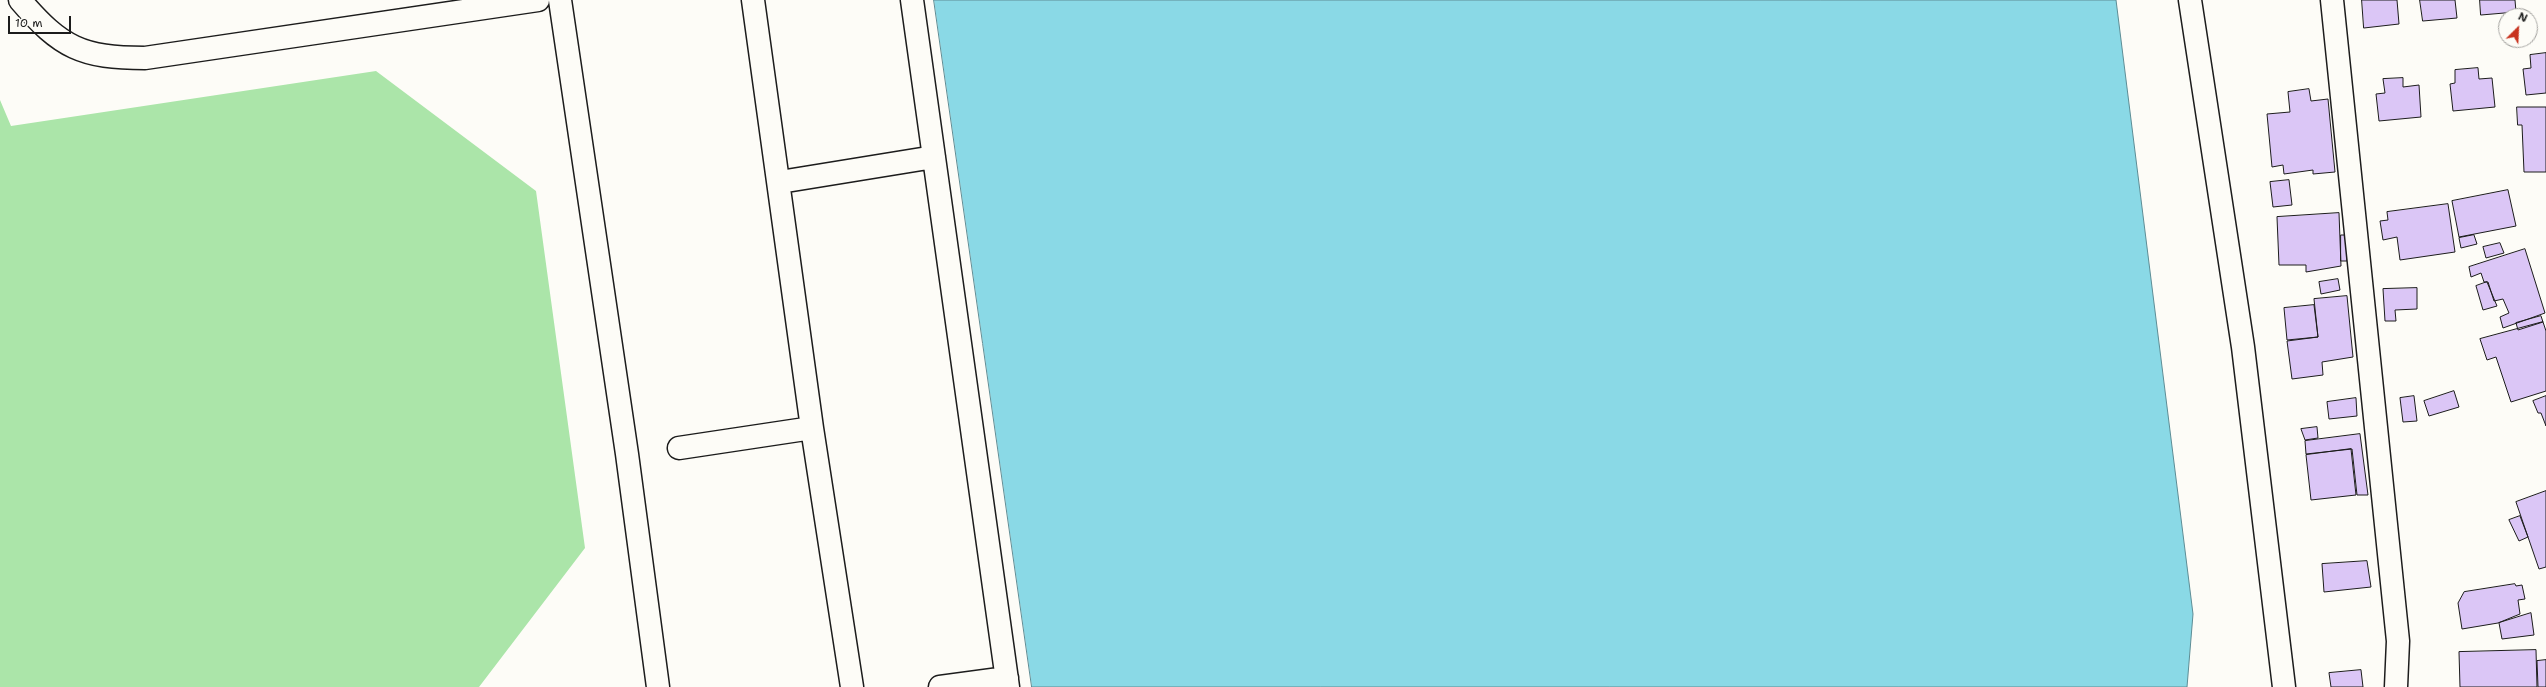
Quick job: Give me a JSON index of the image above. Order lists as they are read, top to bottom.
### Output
{
  "scale_bar": "10 m",
  "north": "top right"
}
